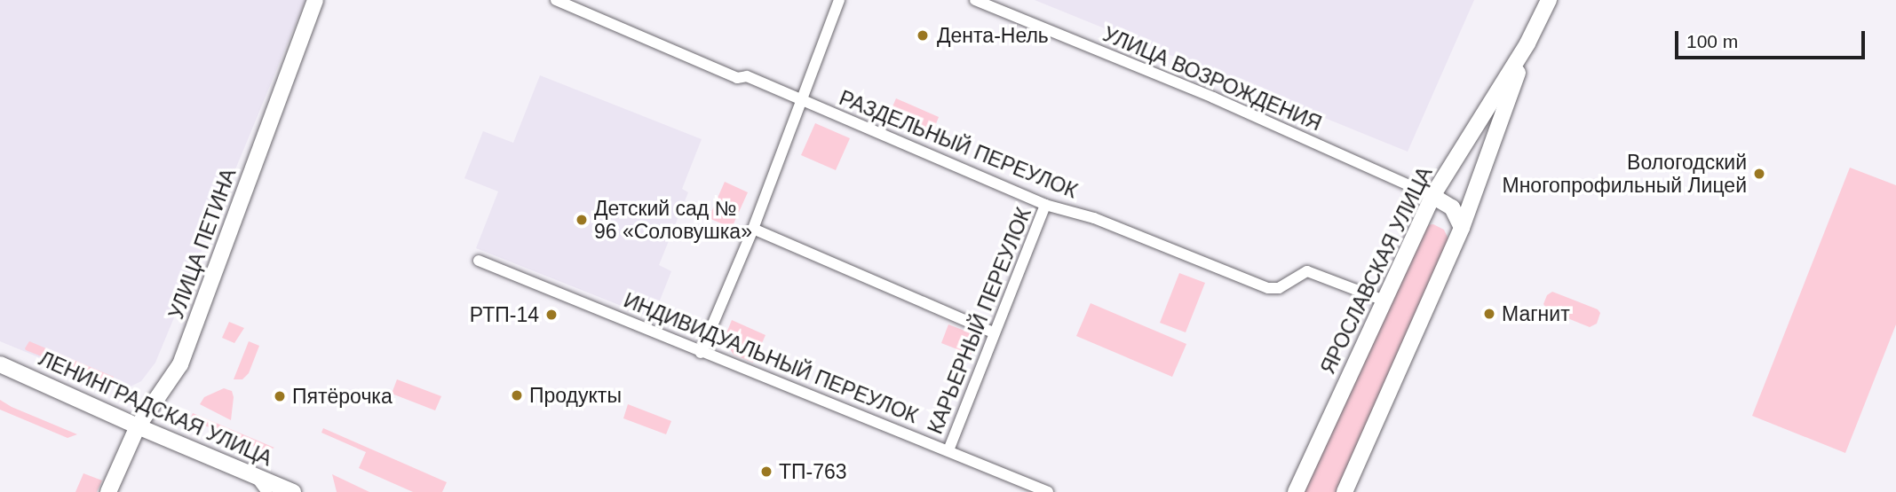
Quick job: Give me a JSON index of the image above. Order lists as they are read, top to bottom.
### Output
{
  "streets": {
    "street": [
      "УЛИЦА ВОЗРОЖДЕНИЯ",
      "РАЗДЕЛЬНЫЙ ПЕРЕУЛОК",
      "УЛИЦА ПЕТИНА",
      "ЯРОСЛАВСКАЯ УЛИЦА",
      "КАРЬЕРНЫЙ ПЕРЕУЛОК",
      "ИНДИВИДУАЛЬНЫЙ ПЕРЕУЛОК",
      "ЛЕНИНГРАДСКАЯ УЛИЦА"
    ]
  },
  "crossings": [
    ["УЛИЦА ВОЗРОЖДЕНИЯ", "ЯРОСЛАВСКАЯ УЛИЦА"],
    ["РАЗДЕЛЬНЫЙ ПЕРЕУЛОК", "ЯРОСЛАВСКАЯ УЛИЦА"],
    ["РАЗДЕЛЬНЫЙ ПЕРЕУЛОК", "КАРЬЕРНЫЙ ПЕРЕУЛОК"],
    ["УЛИЦА ПЕТИНА", "ЛЕНИНГРАДСКАЯ УЛИЦА"],
    ["КАРЬЕРНЫЙ ПЕРЕУЛОК", "ИНДИВИДУАЛЬНЫЙ ПЕРЕУЛОК"]
  ],
  "places": [
    "Дента-Нель",
    "Вологодский Многопрофильный Лицей",
    "Детский сад № 96 «Соловушка»",
    "Магнит",
    "РТП-14",
    "Продукты",
    "Пятёрочка",
    "ТП-763"
  ],
  "scale_bar": "100 m"
}
